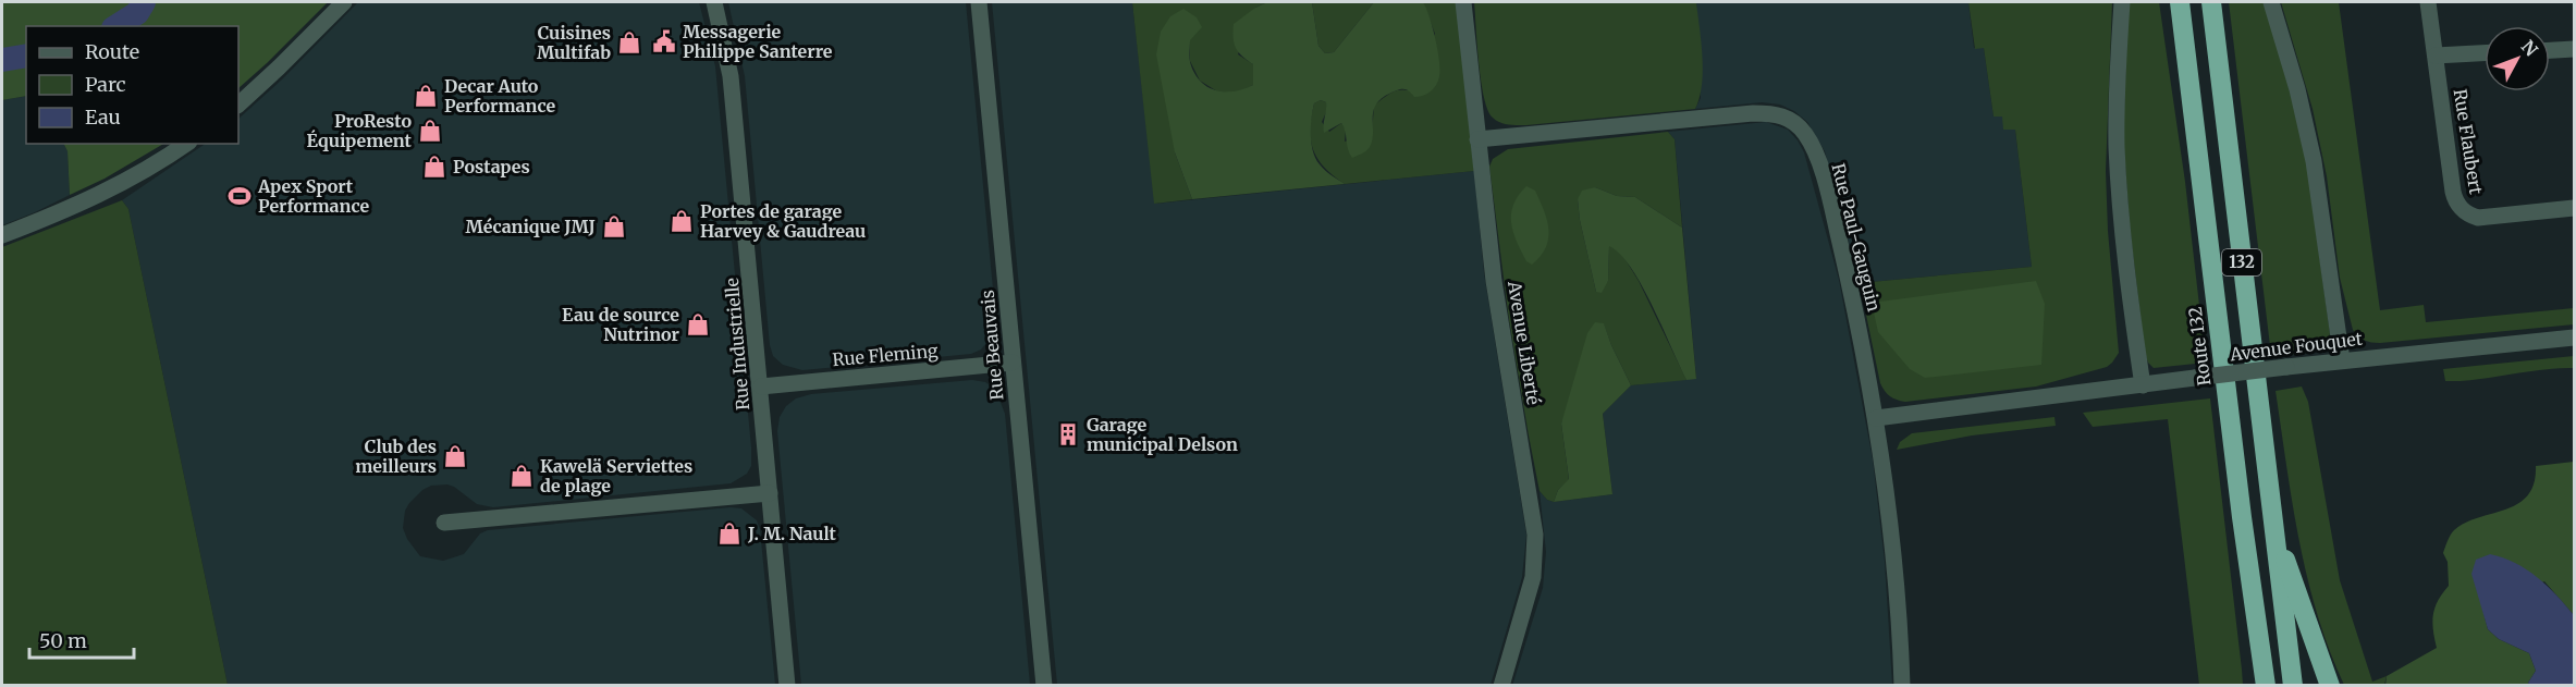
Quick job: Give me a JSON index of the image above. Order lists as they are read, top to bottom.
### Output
{
  "streets": {
    "highway": ["132", "Route 132"],
    "street": [
      "Rue Flaubert",
      "Rue Paul-Gauguin",
      "Avenue Liberté",
      "Rue Industrielle",
      "Rue Beauvais",
      "Avenue Fouquet",
      "Rue Fleming"
    ]
  },
  "crossings": [
    ["Rue Paul-Gauguin", "Avenue Liberté"],
    ["Rue Paul-Gauguin", "Avenue Fouquet"],
    ["Rue Industrielle", "Rue Fleming"],
    ["Rue Beauvais", "Rue Fleming"]
  ],
  "places": {
    "public building": ["Messagerie Philippe Santerre"],
    "shop": [
      "Cuisines Multifab",
      "Decar Auto Performance",
      "ProResto Équipement",
      "Postapes",
      "Portes de garage Harvey & Gaudreau",
      "Mécanique JMJ",
      "Eau de source Nutrinor",
      "Club des meilleurs",
      "Kawelä Serviettes de plage",
      "J. M. Nault"
    ],
    "sports": ["Apex Sport Performance"],
    "building": ["Garage municipal Delson"]
  },
  "legend": ["Route", "Parc", "Eau"],
  "scale_bar": "50 m",
  "north": "top right"
}
